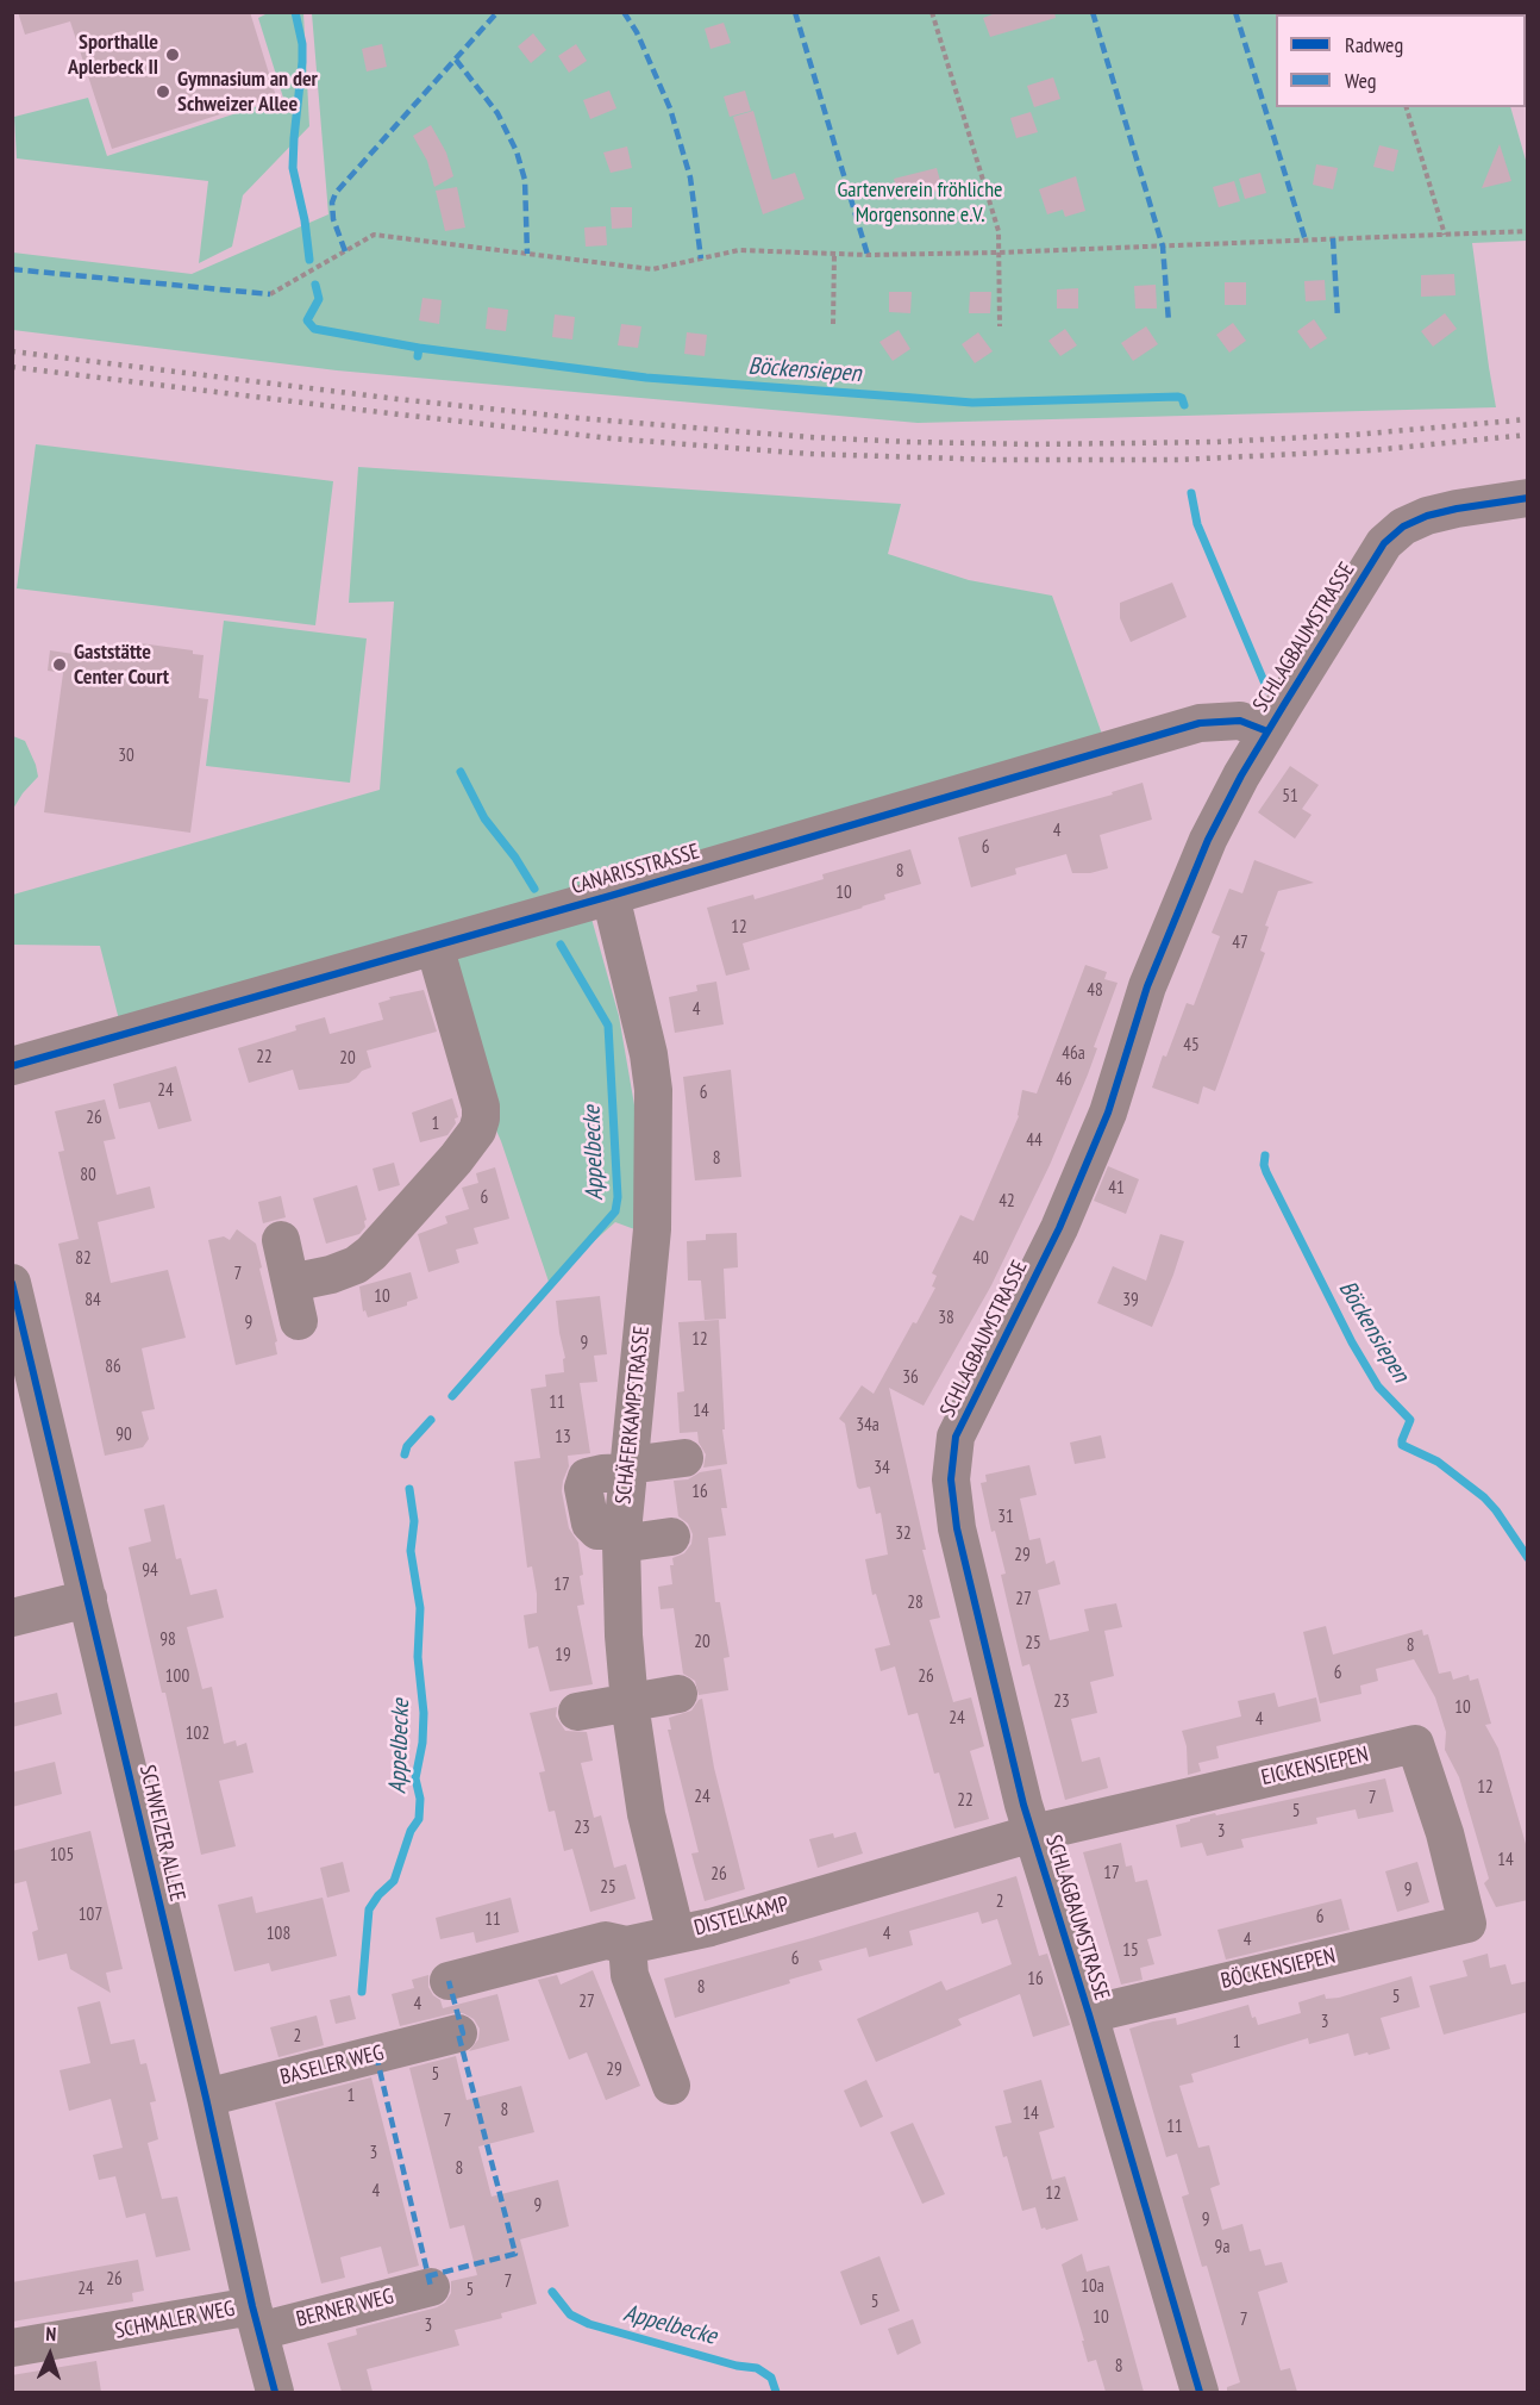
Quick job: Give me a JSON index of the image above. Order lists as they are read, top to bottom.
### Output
{
  "streets": {
    "street": [
      "SCHLAGBAUMSTRASSE",
      "CANARISSTRASSE",
      "SCHÄFERKAMPSTRASSE",
      "EICKENSIEPEN",
      "SCHWEIZER ALLEE",
      "DISTELKAMP",
      "BÖCKENSIEPEN",
      "BASELER WEG",
      "BERNER WEG",
      "SCHMALER WEG"
    ]
  },
  "crossings": [
    ["SCHLAGBAUMSTRASSE", "CANARISSTRASSE"],
    ["SCHLAGBAUMSTRASSE", "EICKENSIEPEN"],
    ["SCHLAGBAUMSTRASSE", "DISTELKAMP"],
    ["SCHLAGBAUMSTRASSE", "BÖCKENSIEPEN"],
    ["CANARISSTRASSE", "SCHÄFERKAMPSTRASSE"],
    ["SCHÄFERKAMPSTRASSE", "DISTELKAMP"],
    ["EICKENSIEPEN", "DISTELKAMP"],
    ["EICKENSIEPEN", "BÖCKENSIEPEN"],
    ["SCHWEIZER ALLEE", "BASELER WEG"],
    ["SCHWEIZER ALLEE", "BERNER WEG"],
    ["SCHWEIZER ALLEE", "SCHMALER WEG"],
    ["BERNER WEG", "SCHMALER WEG"]
  ],
  "water": ["Böckensiepen", "Appelbecke"],
  "parks": ["Gartenverein fröhliche Morgensonne e.V."],
  "places": ["Sporthalle Aplerbeck II", "Gymnasium an der Schweizer Allee", "Gaststätte Center Court"],
  "house_numbers": [
    "30",
    "51",
    "4",
    "6",
    "8",
    "10",
    "12",
    "47",
    "48",
    "4",
    "45",
    "46a",
    "22",
    "20",
    "46",
    "24",
    "6",
    "26",
    "1",
    "44",
    "8",
    "80",
    "41",
    "6",
    "42",
    "82",
    "40",
    "7",
    "10",
    "84",
    "39",
    "38",
    "9",
    "12",
    "9",
    "86",
    "36",
    "11",
    "14",
    "34a",
    "90",
    "13",
    "34",
    "16",
    "31",
    "32",
    "29",
    "94",
    "17",
    "27",
    "28",
    "98",
    "20",
    "25",
    "8",
    "19",
    "6",
    "100",
    "26",
    "23",
    "10",
    "24",
    "4",
    "102",
    "12",
    "24",
    "7",
    "22",
    "5",
    "23",
    "3",
    "105",
    "14",
    "17",
    "26",
    "25",
    "9",
    "2",
    "107",
    "6",
    "11",
    "108",
    "4",
    "4",
    "15",
    "6",
    "16",
    "8",
    "5",
    "27",
    "4",
    "3",
    "2",
    "1",
    "29",
    "5",
    "1",
    "8",
    "14",
    "7",
    "11",
    "3",
    "8",
    "4",
    "12",
    "9",
    "9",
    "9a",
    "26",
    "7",
    "10a",
    "24",
    "5",
    "5",
    "10",
    "7",
    "3",
    "8"
  ],
  "legend": ["Radweg", "Weg"],
  "north": "top"
}
